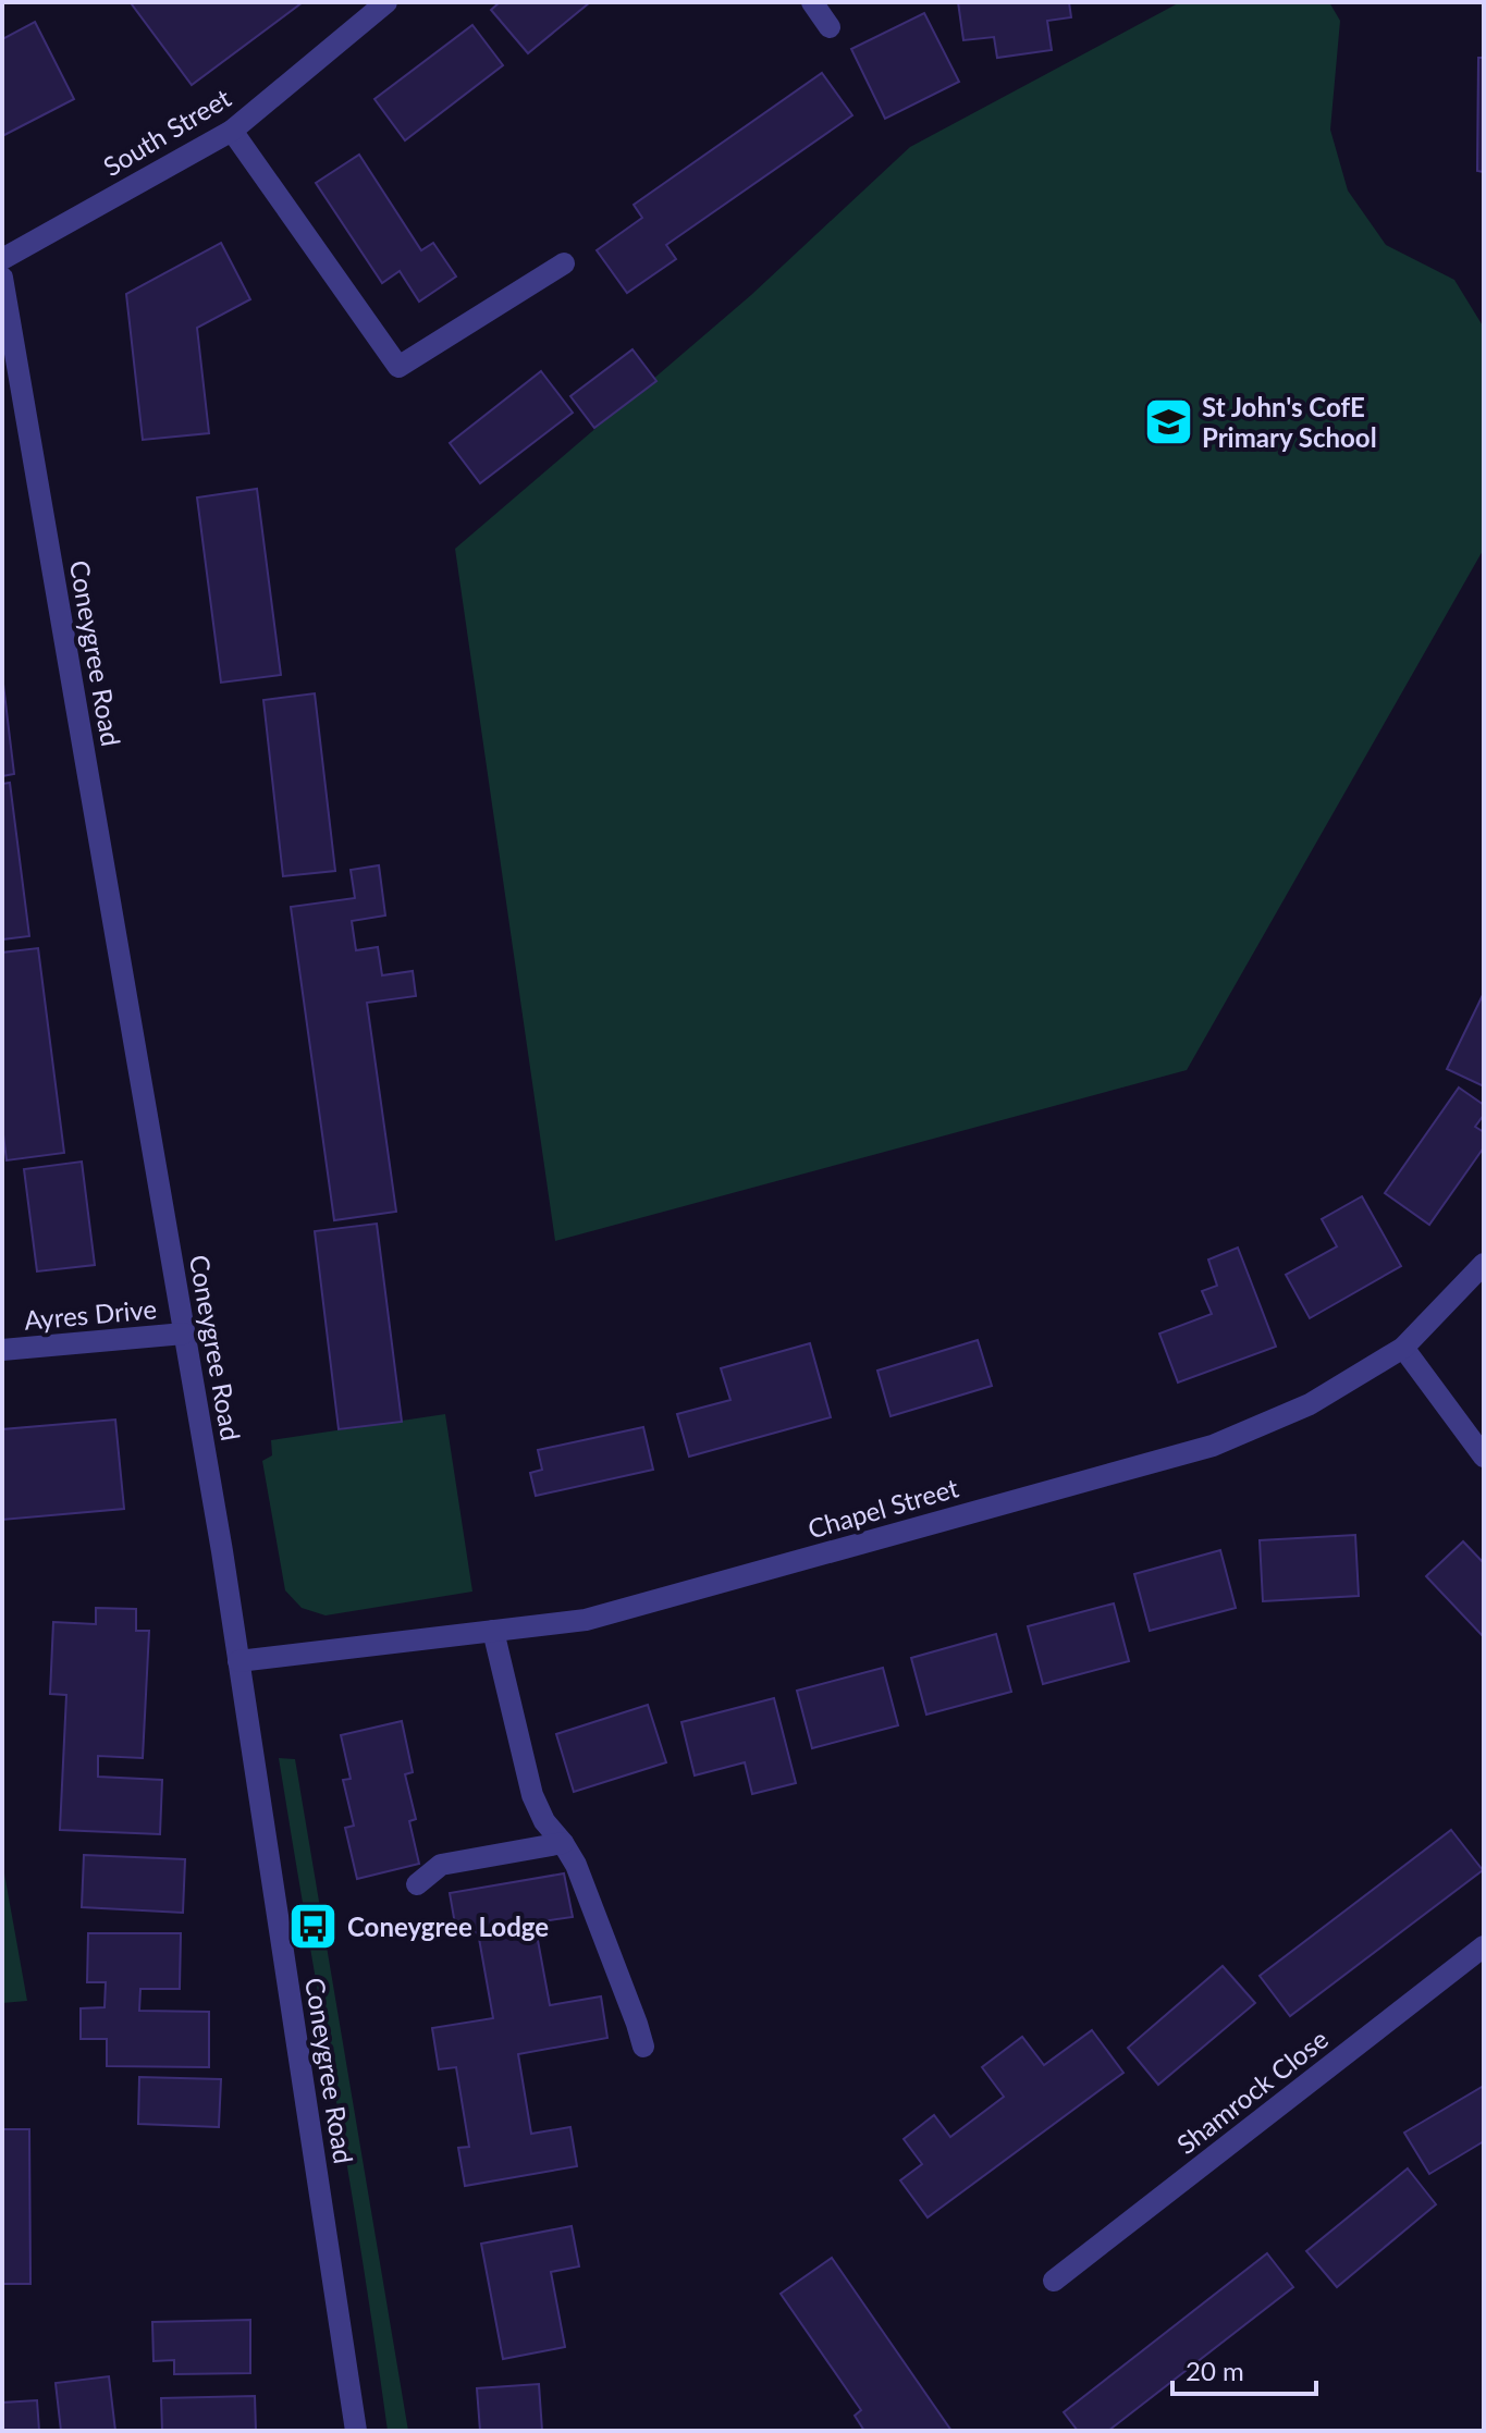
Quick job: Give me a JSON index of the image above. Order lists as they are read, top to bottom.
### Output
{
  "streets": {
    "street": [
      "South Street",
      "Coneygree Road",
      "Ayres Drive",
      "Chapel Street",
      "Shamrock Close"
    ]
  },
  "crossings": [
    ["Coneygree Road", "Ayres Drive"],
    ["Coneygree Road", "Chapel Street"]
  ],
  "places": {
    "school or university": ["St John's CofE Primary School"],
    "bus stop": ["Coneygree Lodge"]
  },
  "scale_bar": "20 m"
}
